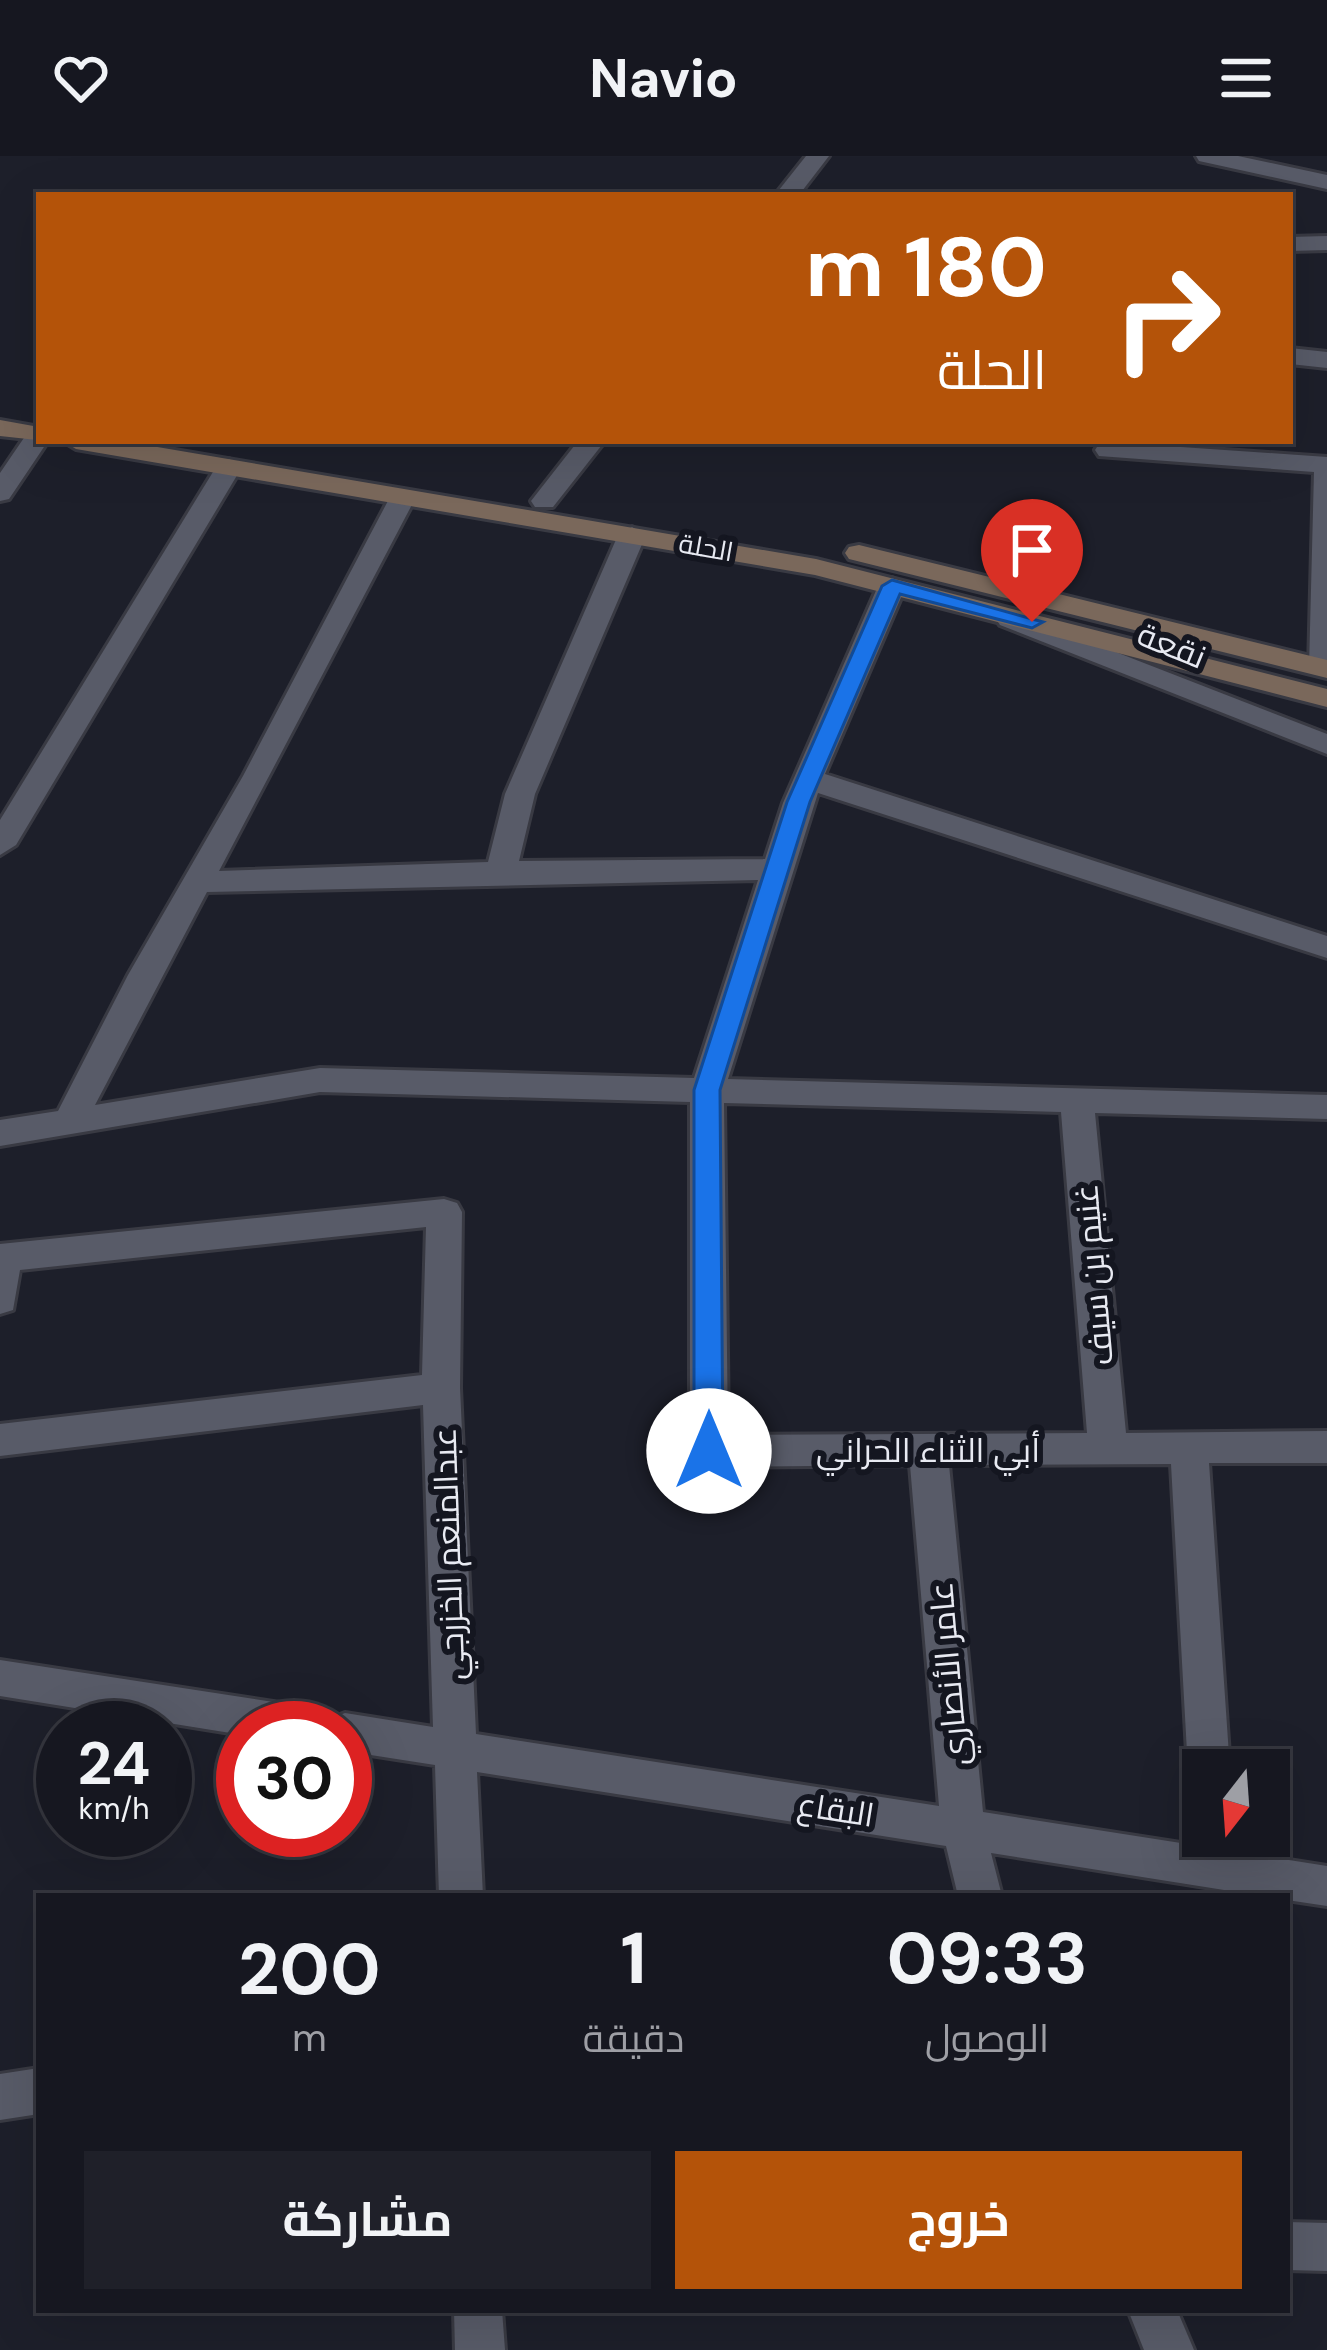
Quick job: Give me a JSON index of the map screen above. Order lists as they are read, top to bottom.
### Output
{
  "streets": {
    "main road": ["الحلة"],
    "street": [
      "نقعة",
      "غنيم بن سيف",
      "أبي الثناء الحراني",
      "عبدالمنعم الخزرجي",
      "عامر الأنصاري",
      "البقاع"
    ]
  },
  "crossings": [
    ["الحلة", "نقعة"],
    ["الحلة", "أبي الثناء الحراني"],
    ["غنيم بن سيف", "أبي الثناء الحراني"],
    ["أبي الثناء الحراني", "عامر الأنصاري"],
    ["عبدالمنعم الخزرجي", "البقاع"],
    ["عامر الأنصاري", "البقاع"]
  ],
  "north": "bottom",
  "page": {
    "header": "Navio",
    "turn": ["180 m", "الحلة"],
    "speed": "24 km/h",
    "limit": "30",
    "eta": [
      "09:33",
      "الوصول",
      "1",
      "دقيقة",
      "200",
      "m"
    ],
    "buttons": ["خروج", "مشاركة"]
  }
}
